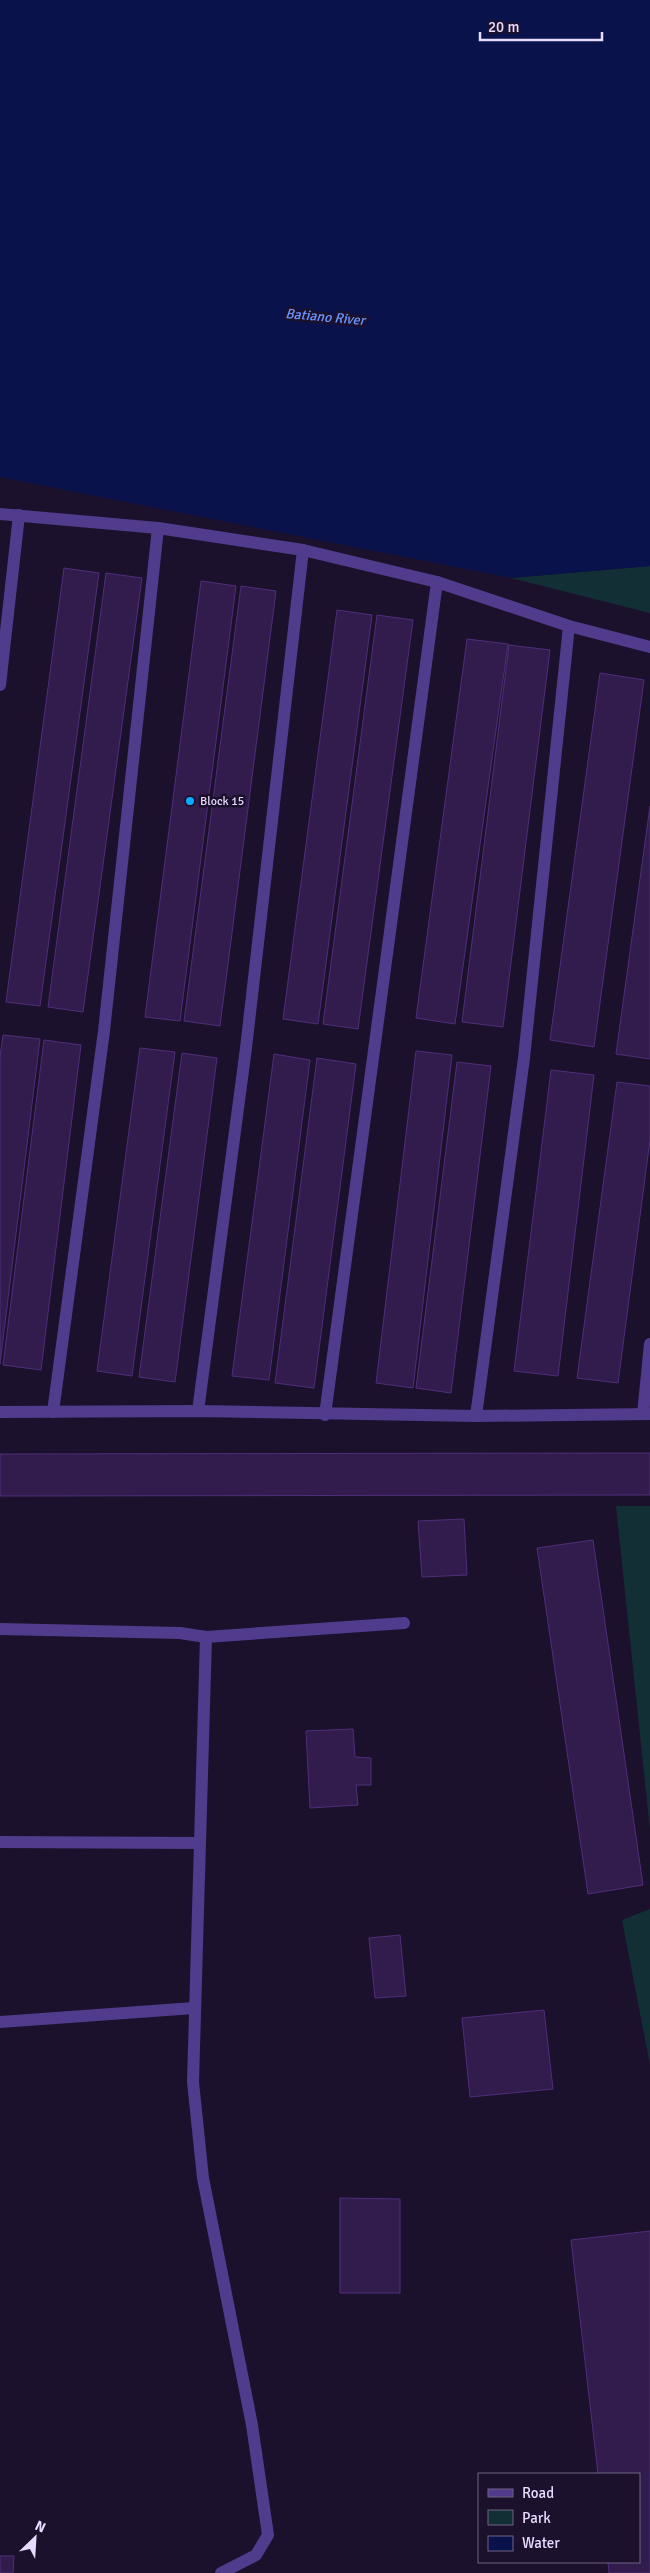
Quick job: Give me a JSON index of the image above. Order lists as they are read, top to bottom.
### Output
{
  "water": ["Batiano River"],
  "places": ["Block 15"],
  "legend": ["Road", "Park", "Water"],
  "scale_bar": "20 m",
  "north": "top right"
}
